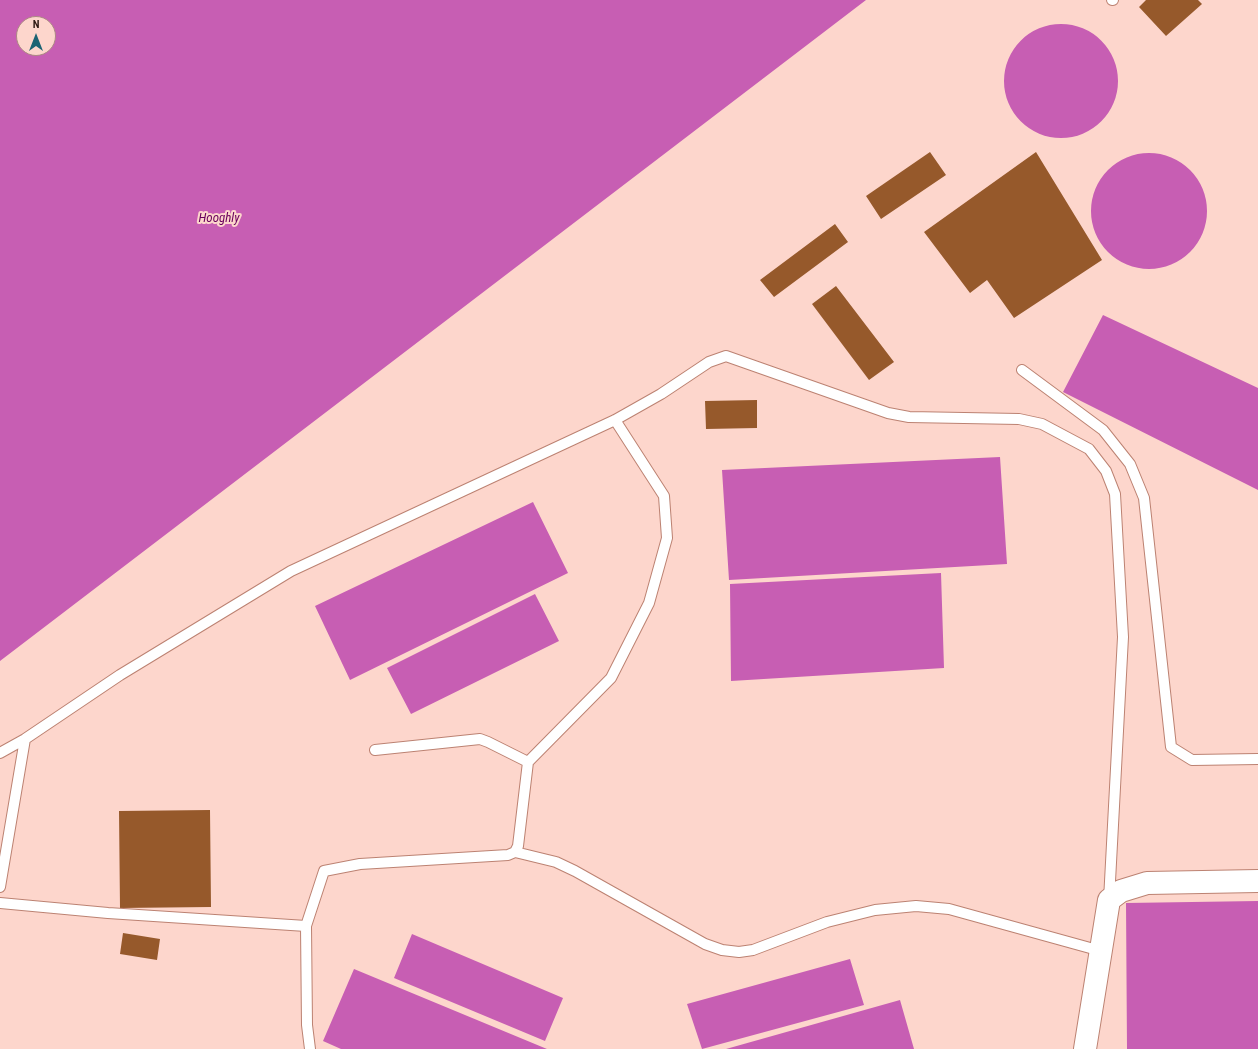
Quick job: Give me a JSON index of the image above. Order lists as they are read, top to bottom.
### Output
{
  "water": ["Hooghly"],
  "north": "top"
}
